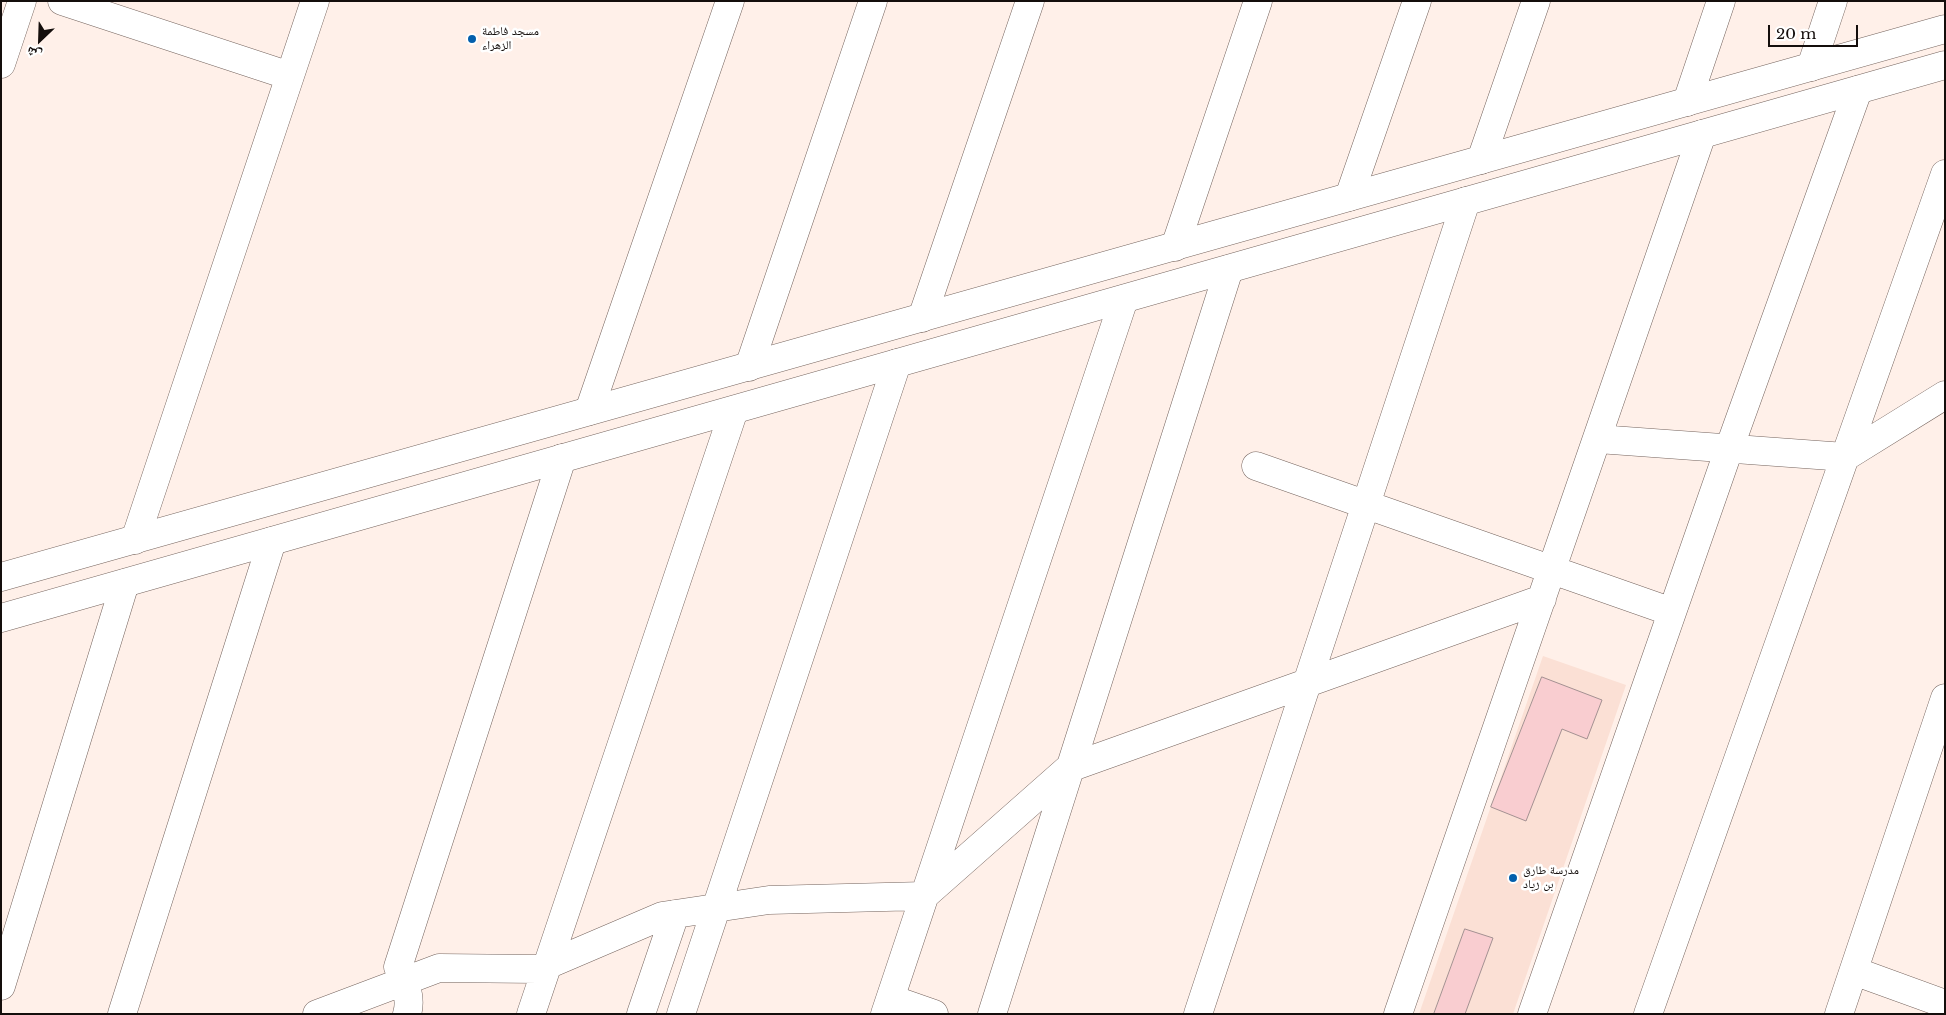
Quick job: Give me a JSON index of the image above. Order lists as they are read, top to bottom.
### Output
{
  "places": ["مسجد فاطمة الزهراء", "مدرسة طارق بن زياد"],
  "scale_bar": "20 m",
  "north": "bottom left"
}
